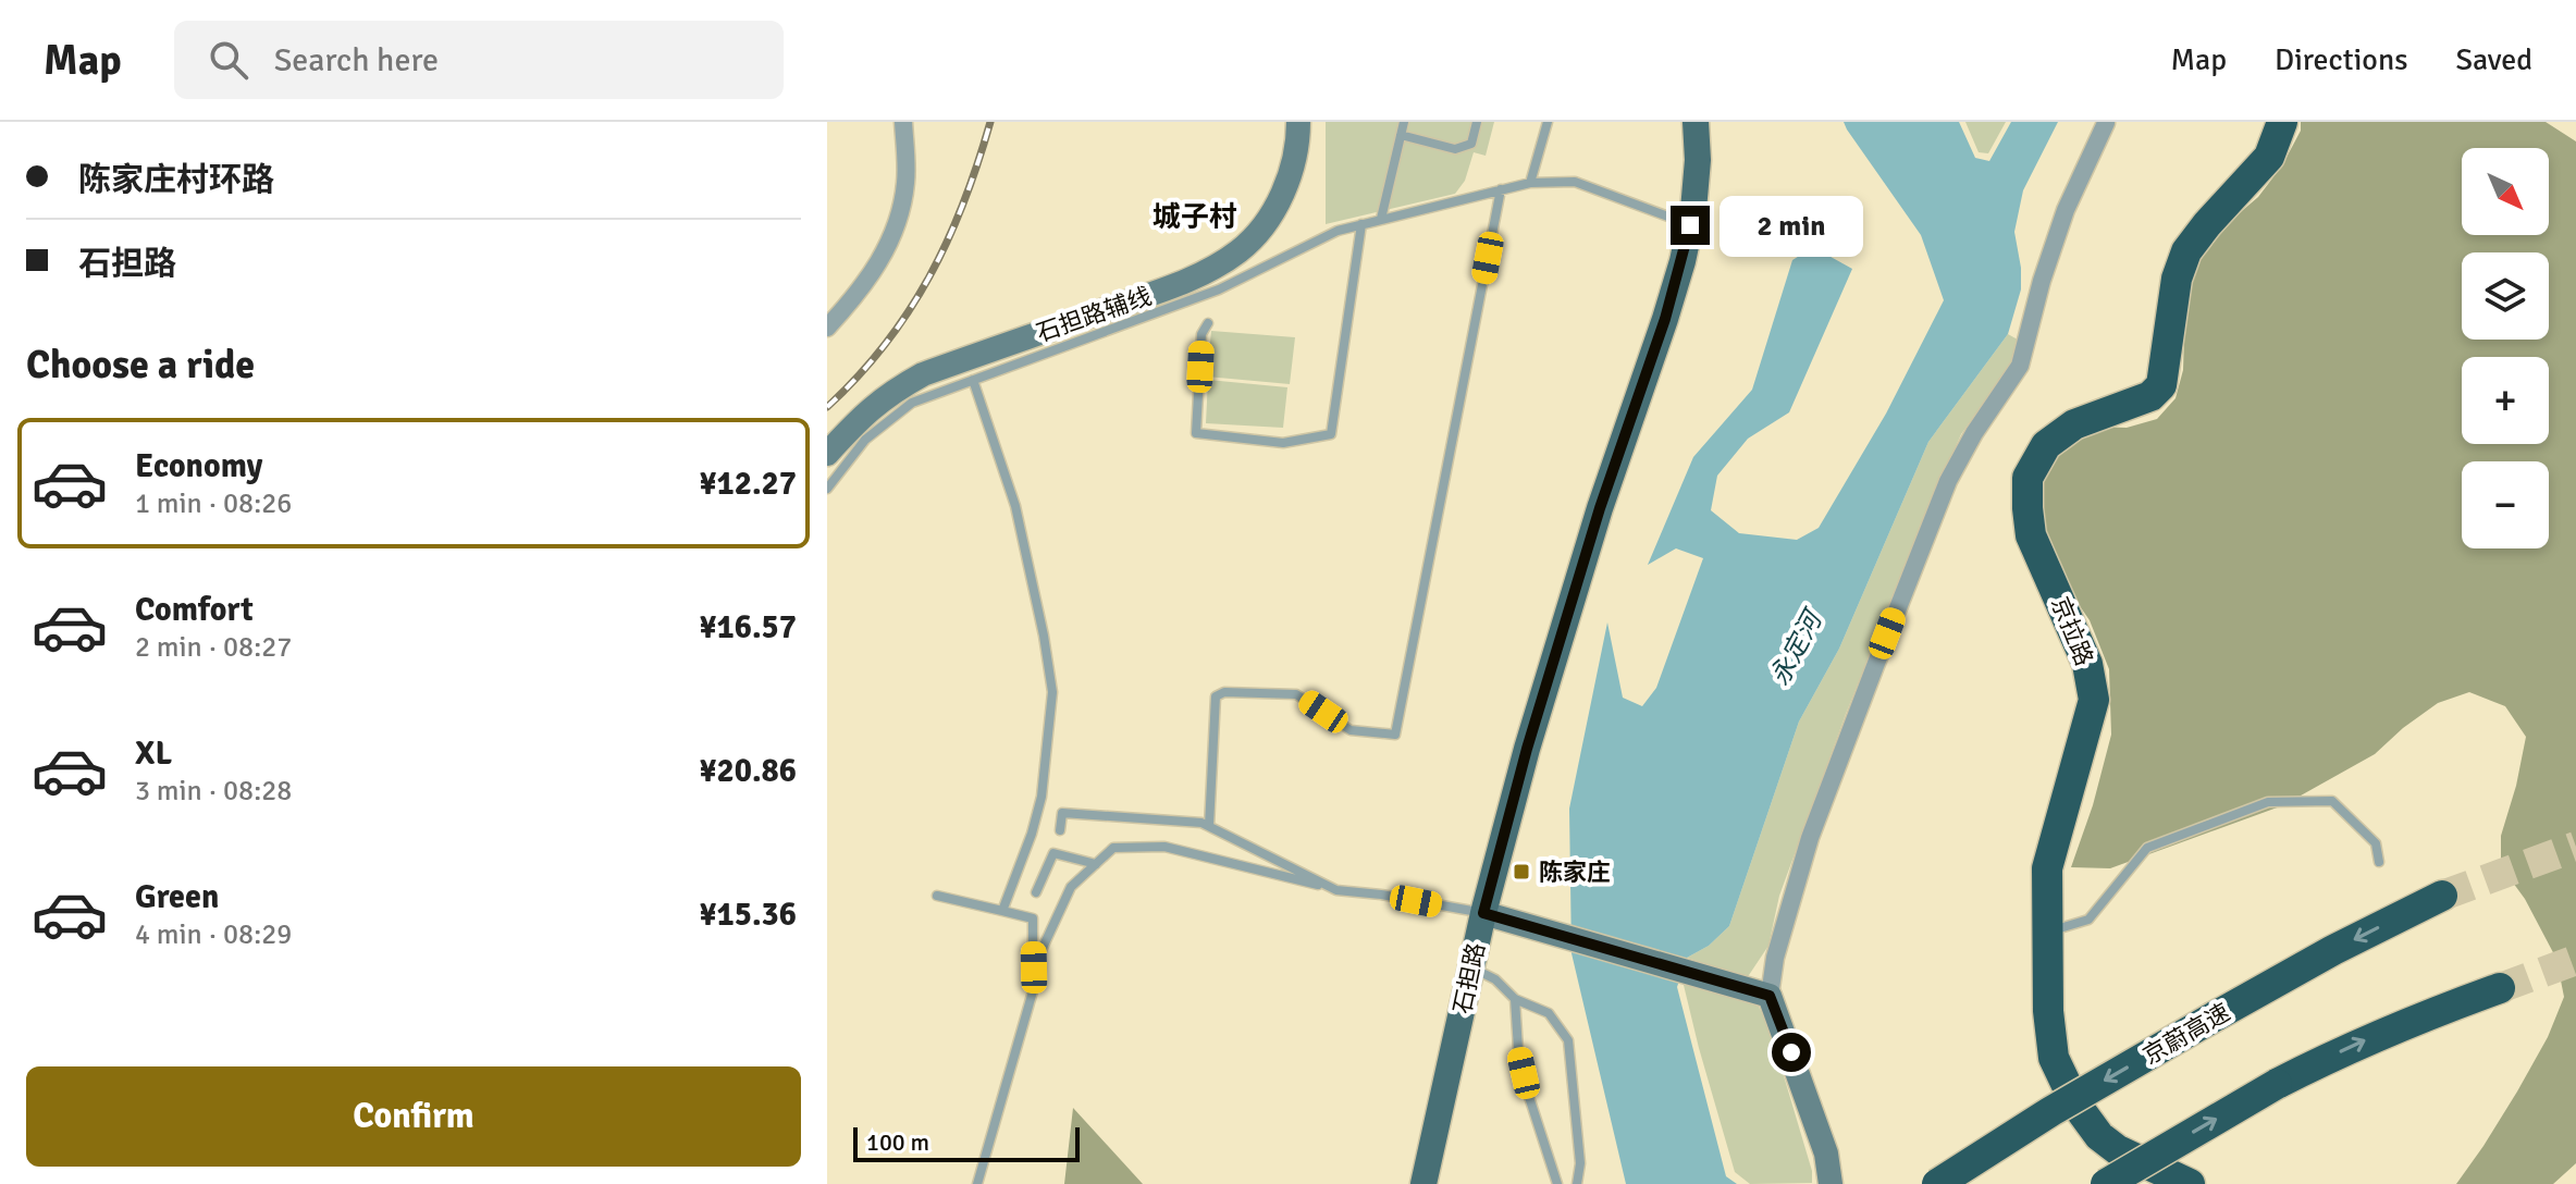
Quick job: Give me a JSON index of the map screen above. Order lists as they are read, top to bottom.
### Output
{
  "streets": {
    "highway": ["京拉路", "京蔚高速"],
    "main road": ["石担路辅线", "石担路"]
  },
  "districts": ["城子村"],
  "water": ["永定河"],
  "places": {
    "transit": ["陈家庄"]
  },
  "scale_bar": "100 m",
  "north": "bottom right",
  "page": {
    "header": "Map",
    "search": "Search here",
    "nav": ["Map", "Directions", "Saved"],
    "banner": ["陈家庄村环路", "石担路"],
    "map_buttons": ["+", "−"],
    "bubble": "2 min",
    "heading": "Choose a ride",
    "list": [
      {
        "name": "Economy",
        "note": "1 min · 08:26",
        "value": "¥12.27"
      },
      {
        "name": "Comfort",
        "note": "2 min · 08:27",
        "value": "¥16.57"
      },
      {
        "name": "XL",
        "note": "3 min · 08:28",
        "value": "¥20.86"
      },
      {
        "name": "Green",
        "note": "4 min · 08:29",
        "value": "¥15.36"
      }
    ],
    "buttons": "Confirm",
    "scale": "100 m"
  }
}
